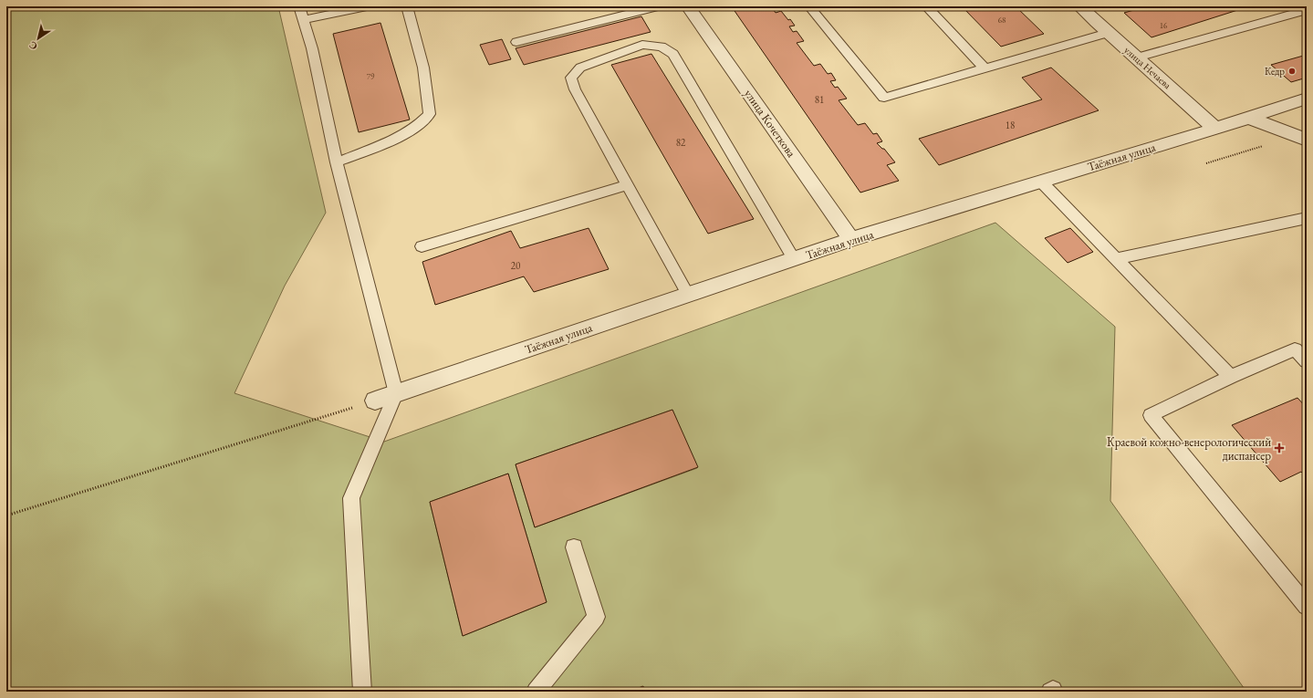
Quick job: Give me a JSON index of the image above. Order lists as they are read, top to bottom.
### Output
{
  "streets": {
    "street": ["улица Нечаева", "улица Кочеткова", "Таёжная улица"]
  },
  "crossings": [
    ["улица Нечаева", "Таёжная улица"],
    ["улица Кочеткова", "Таёжная улица"]
  ],
  "places": {
    "other": ["Кедр"],
    "health": ["Краевой кожно-венерологический диспансер"]
  },
  "house_numbers": [
    "68",
    "16",
    "79",
    "81",
    "18",
    "82",
    "20"
  ],
  "north": "bottom left"
}
